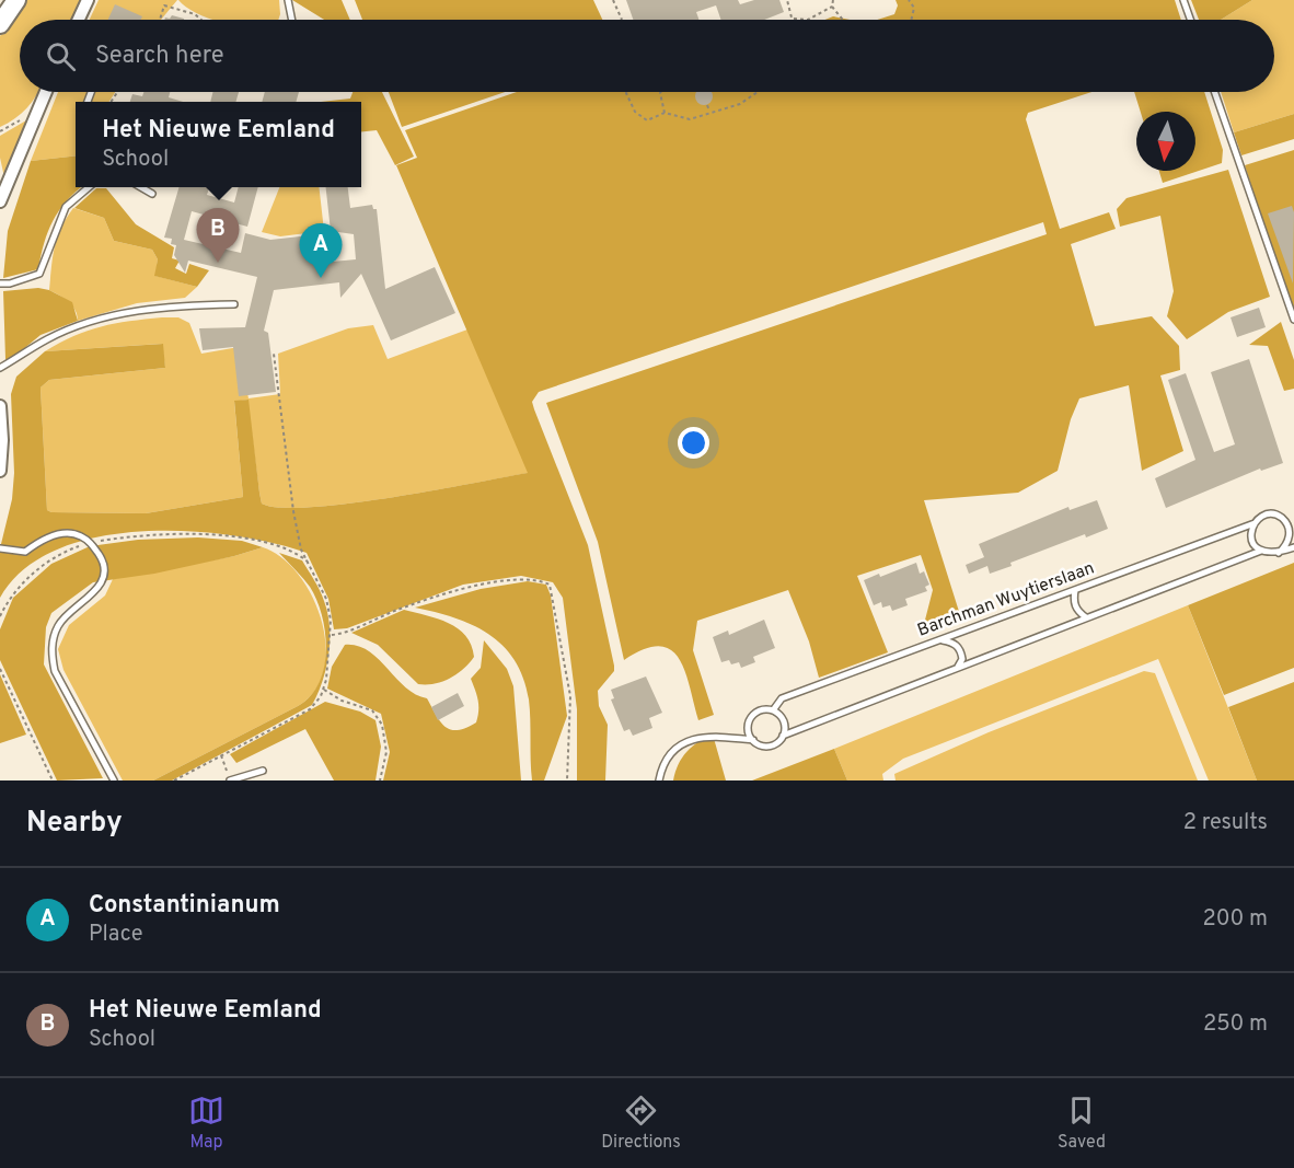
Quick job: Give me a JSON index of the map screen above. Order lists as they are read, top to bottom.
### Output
{
  "streets": {
    "lane": ["Barchman Wuytierslaan"]
  },
  "north": "bottom",
  "page": {
    "search": "Search here",
    "popup": ["Het Nieuwe Eemland", "School"],
    "pins": ["B", "A"],
    "heading": ["Nearby", "2 results"],
    "list": [
      {
        "mark": "A",
        "name": "Constantinianum",
        "note": "Place",
        "value": "200 m"
      },
      {
        "mark": "B",
        "name": "Het Nieuwe Eemland",
        "note": "School",
        "value": "250 m"
      }
    ],
    "nav": ["Map", "Directions", "Saved"]
  }
}
